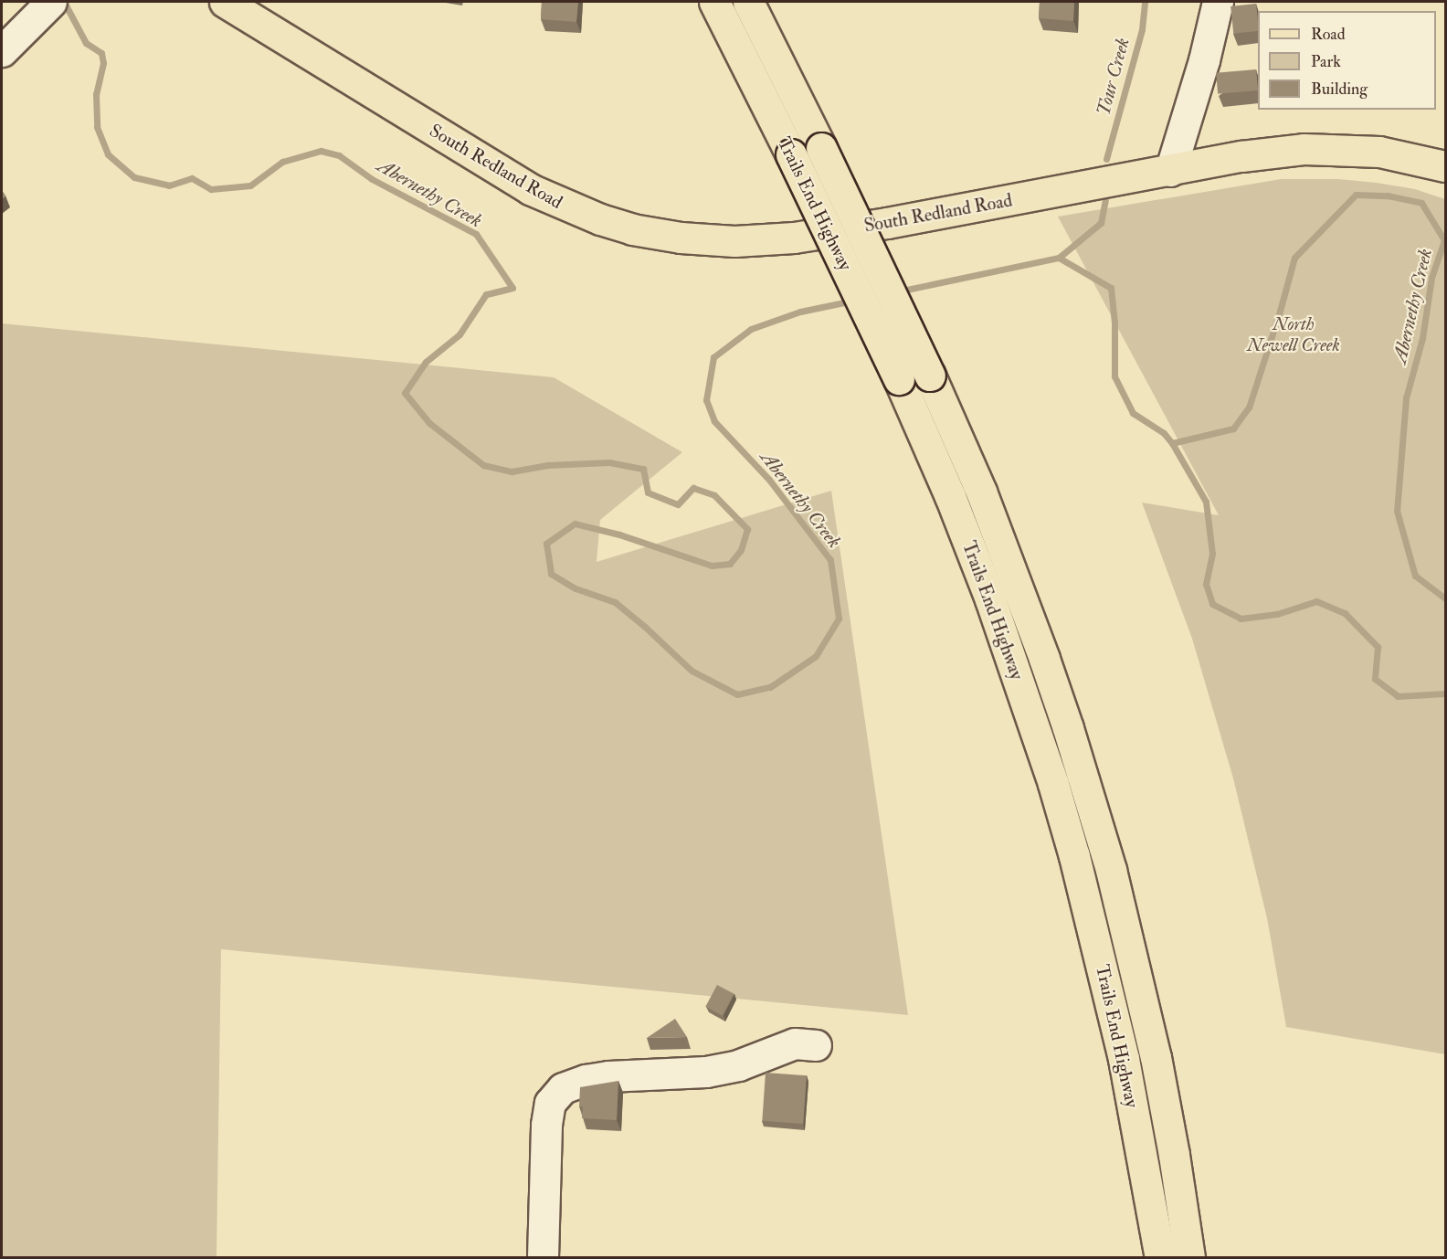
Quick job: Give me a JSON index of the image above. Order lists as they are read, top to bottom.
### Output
{
  "streets": {
    "main road": ["South Redland Road", "Trails End Highway"]
  },
  "water": ["Tour Creek", "Abernethy Creek"],
  "parks": ["North Newell Creek"],
  "legend": ["Road", "Park", "Building"]
}
